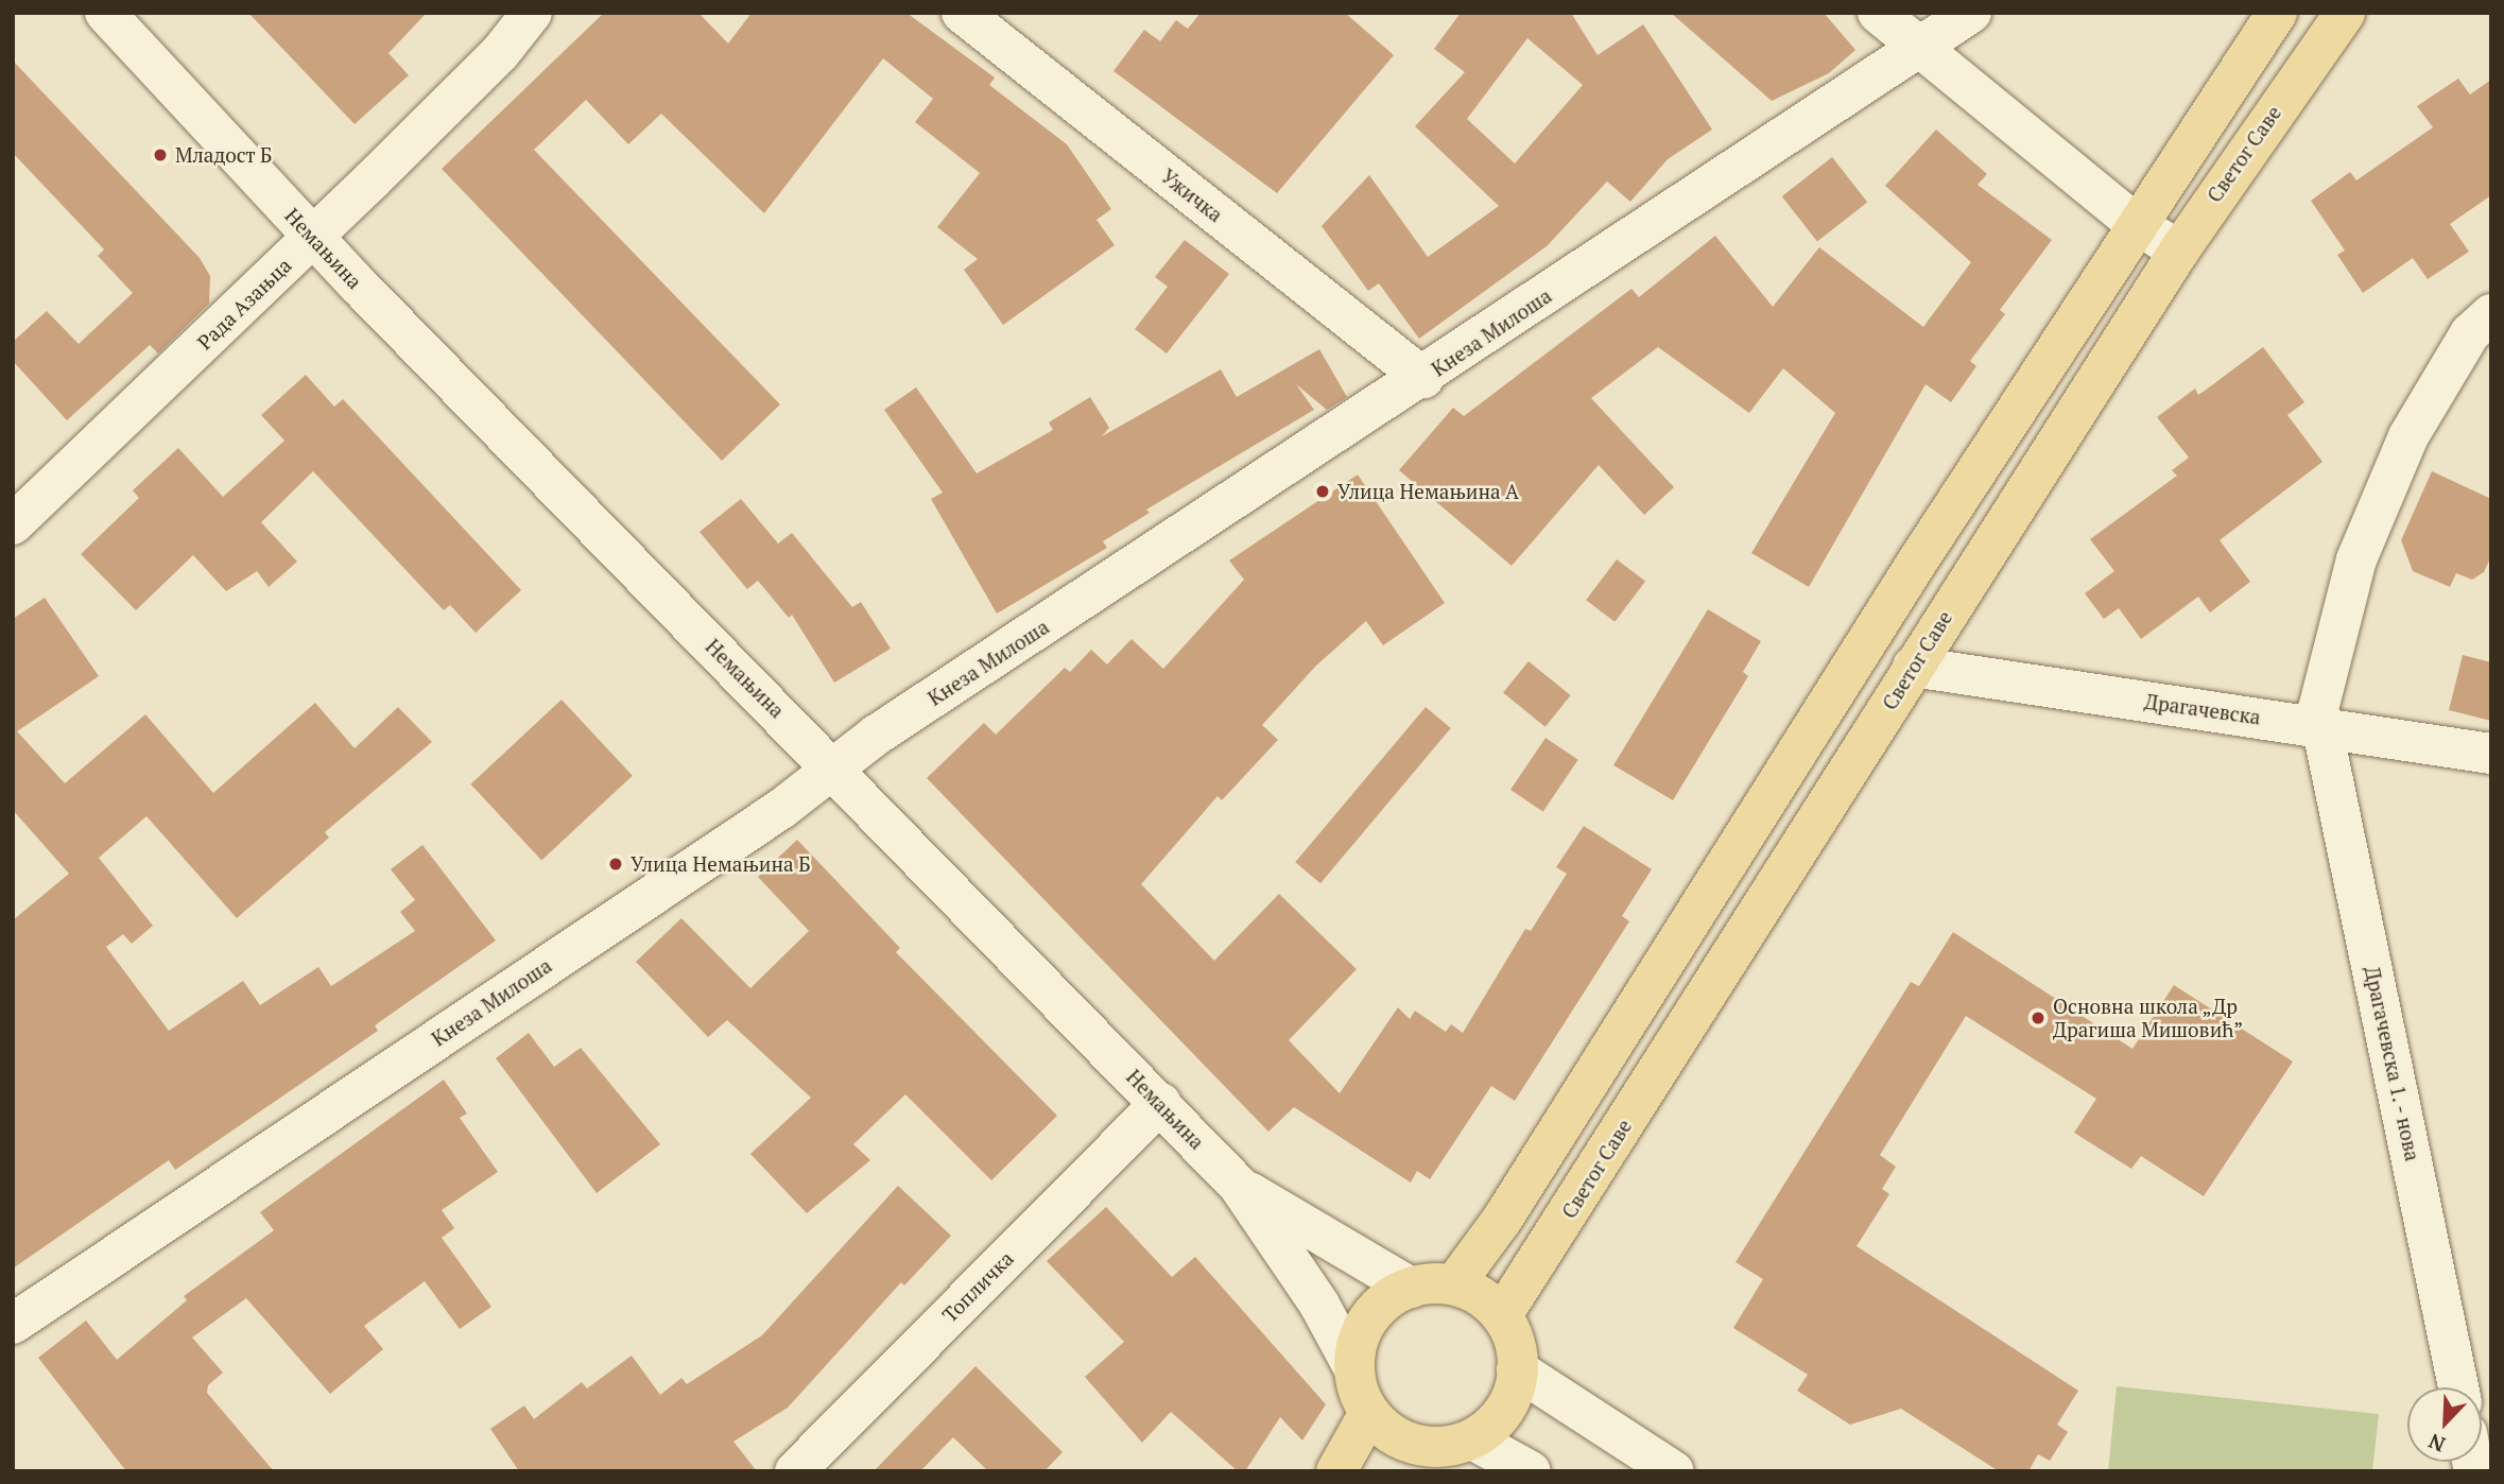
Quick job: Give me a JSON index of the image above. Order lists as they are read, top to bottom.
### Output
{
  "streets": {
    "main road": ["Светог Саве"],
    "street": [
      "Ужичка",
      "Немањина",
      "Рада Азањца",
      "Кнеза Милоша",
      "Драгачевска",
      "Драгачевска 1. - нова",
      "Топличка"
    ]
  },
  "crossings": [
    ["Светог Саве", "Немањина"],
    ["Светог Саве", "Драгачевска"],
    ["Ужичка", "Кнеза Милоша"],
    ["Немањина", "Рада Азањца"],
    ["Немањина", "Кнеза Милоша"],
    ["Немањина", "Топличка"],
    ["Драгачевска", "Драгачевска 1. - нова"]
  ],
  "places": [
    "Младост Б",
    "Улица Немањина А",
    "Улица Немањина Б",
    "Основна школа „Др Драгиша Мишовић”"
  ],
  "north": "bottom left"
}
